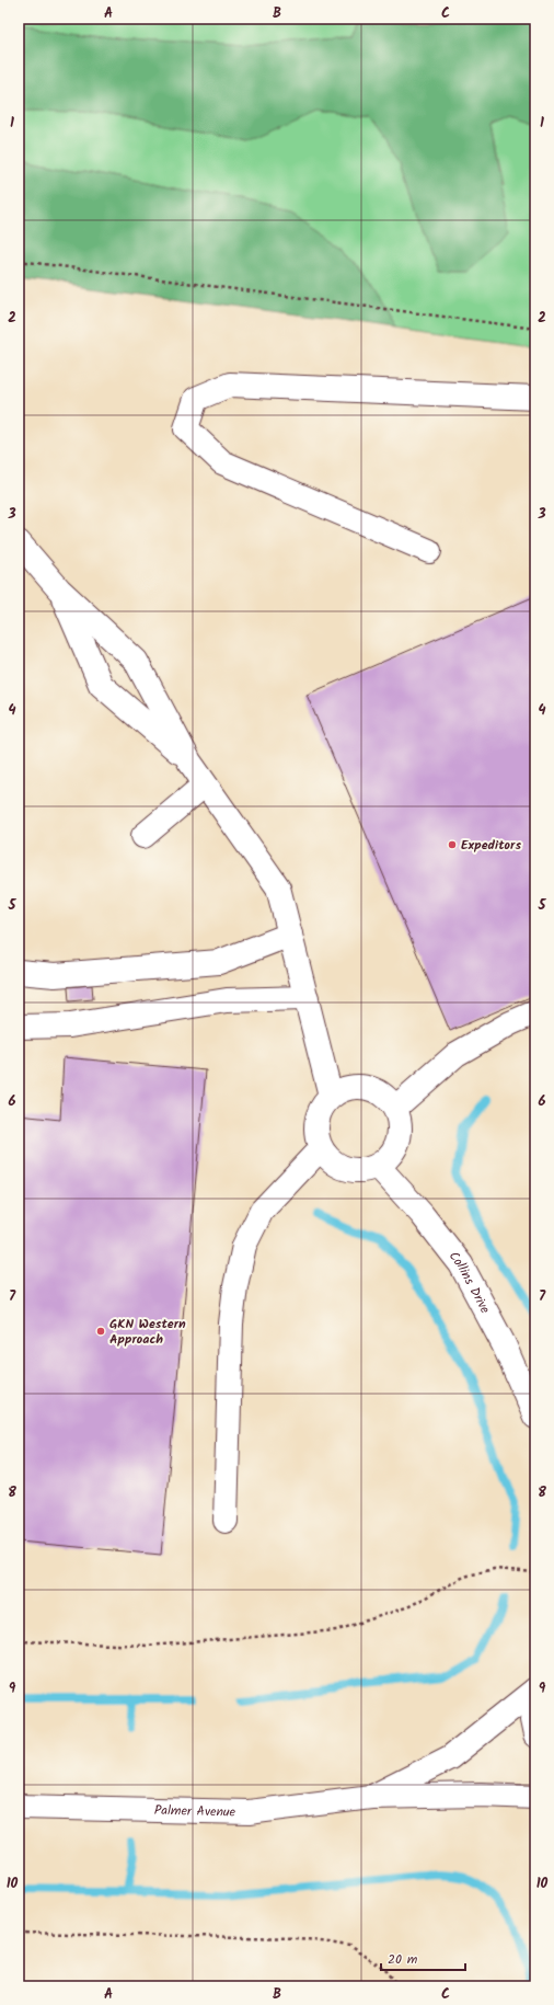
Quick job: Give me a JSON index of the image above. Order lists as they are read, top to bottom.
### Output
{
  "streets": {
    "street": ["Collins Drive", "Palmer Avenue"]
  },
  "places": ["Expeditors", "GKN Western Approach"],
  "scale_bar": "20 m",
  "grid": {
    "columns": ["A", "B", "C"],
    "rows": [
      "1",
      "2",
      "3",
      "4",
      "5",
      "6",
      "7",
      "8",
      "9",
      "10"
    ]
  }
}
